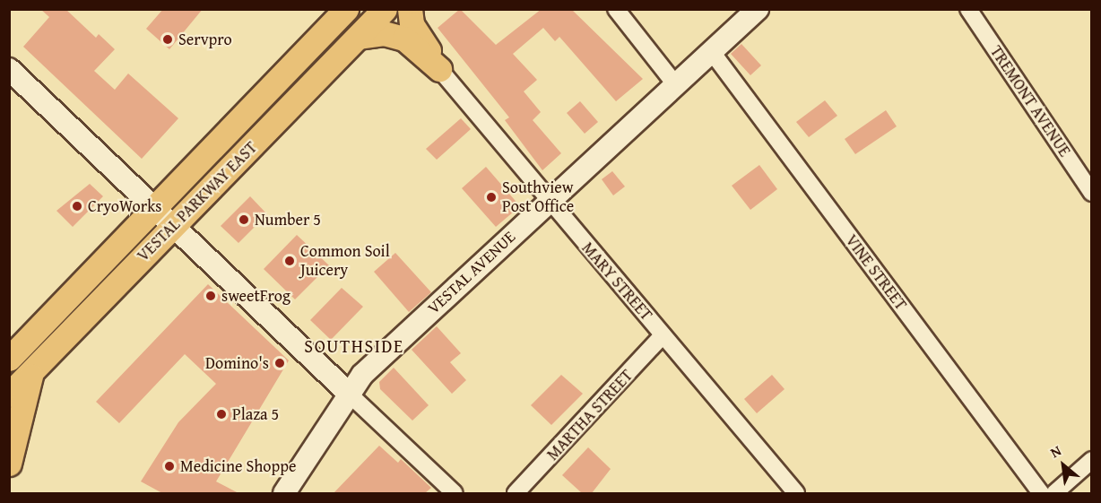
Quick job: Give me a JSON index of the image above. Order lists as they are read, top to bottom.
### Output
{
  "streets": {
    "main road": ["VESTAL PARKWAY EAST"],
    "street": [
      "TREMONT AVENUE",
      "VESTAL AVENUE",
      "VINE STREET",
      "MARY STREET",
      "MARTHA STREET"
    ]
  },
  "crossings": [
    ["VESTAL AVENUE", "VINE STREET"],
    ["VESTAL AVENUE", "MARY STREET"],
    ["MARY STREET", "MARTHA STREET"]
  ],
  "districts": ["SOUTHSIDE"],
  "places": [
    "Servpro",
    "Southview Post Office",
    "CryoWorks",
    "Number 5",
    "Common Soil Juicery",
    "sweetFrog",
    "Domino's",
    "Plaza 5",
    "Medicine Shoppe"
  ],
  "north": "top left"
}
